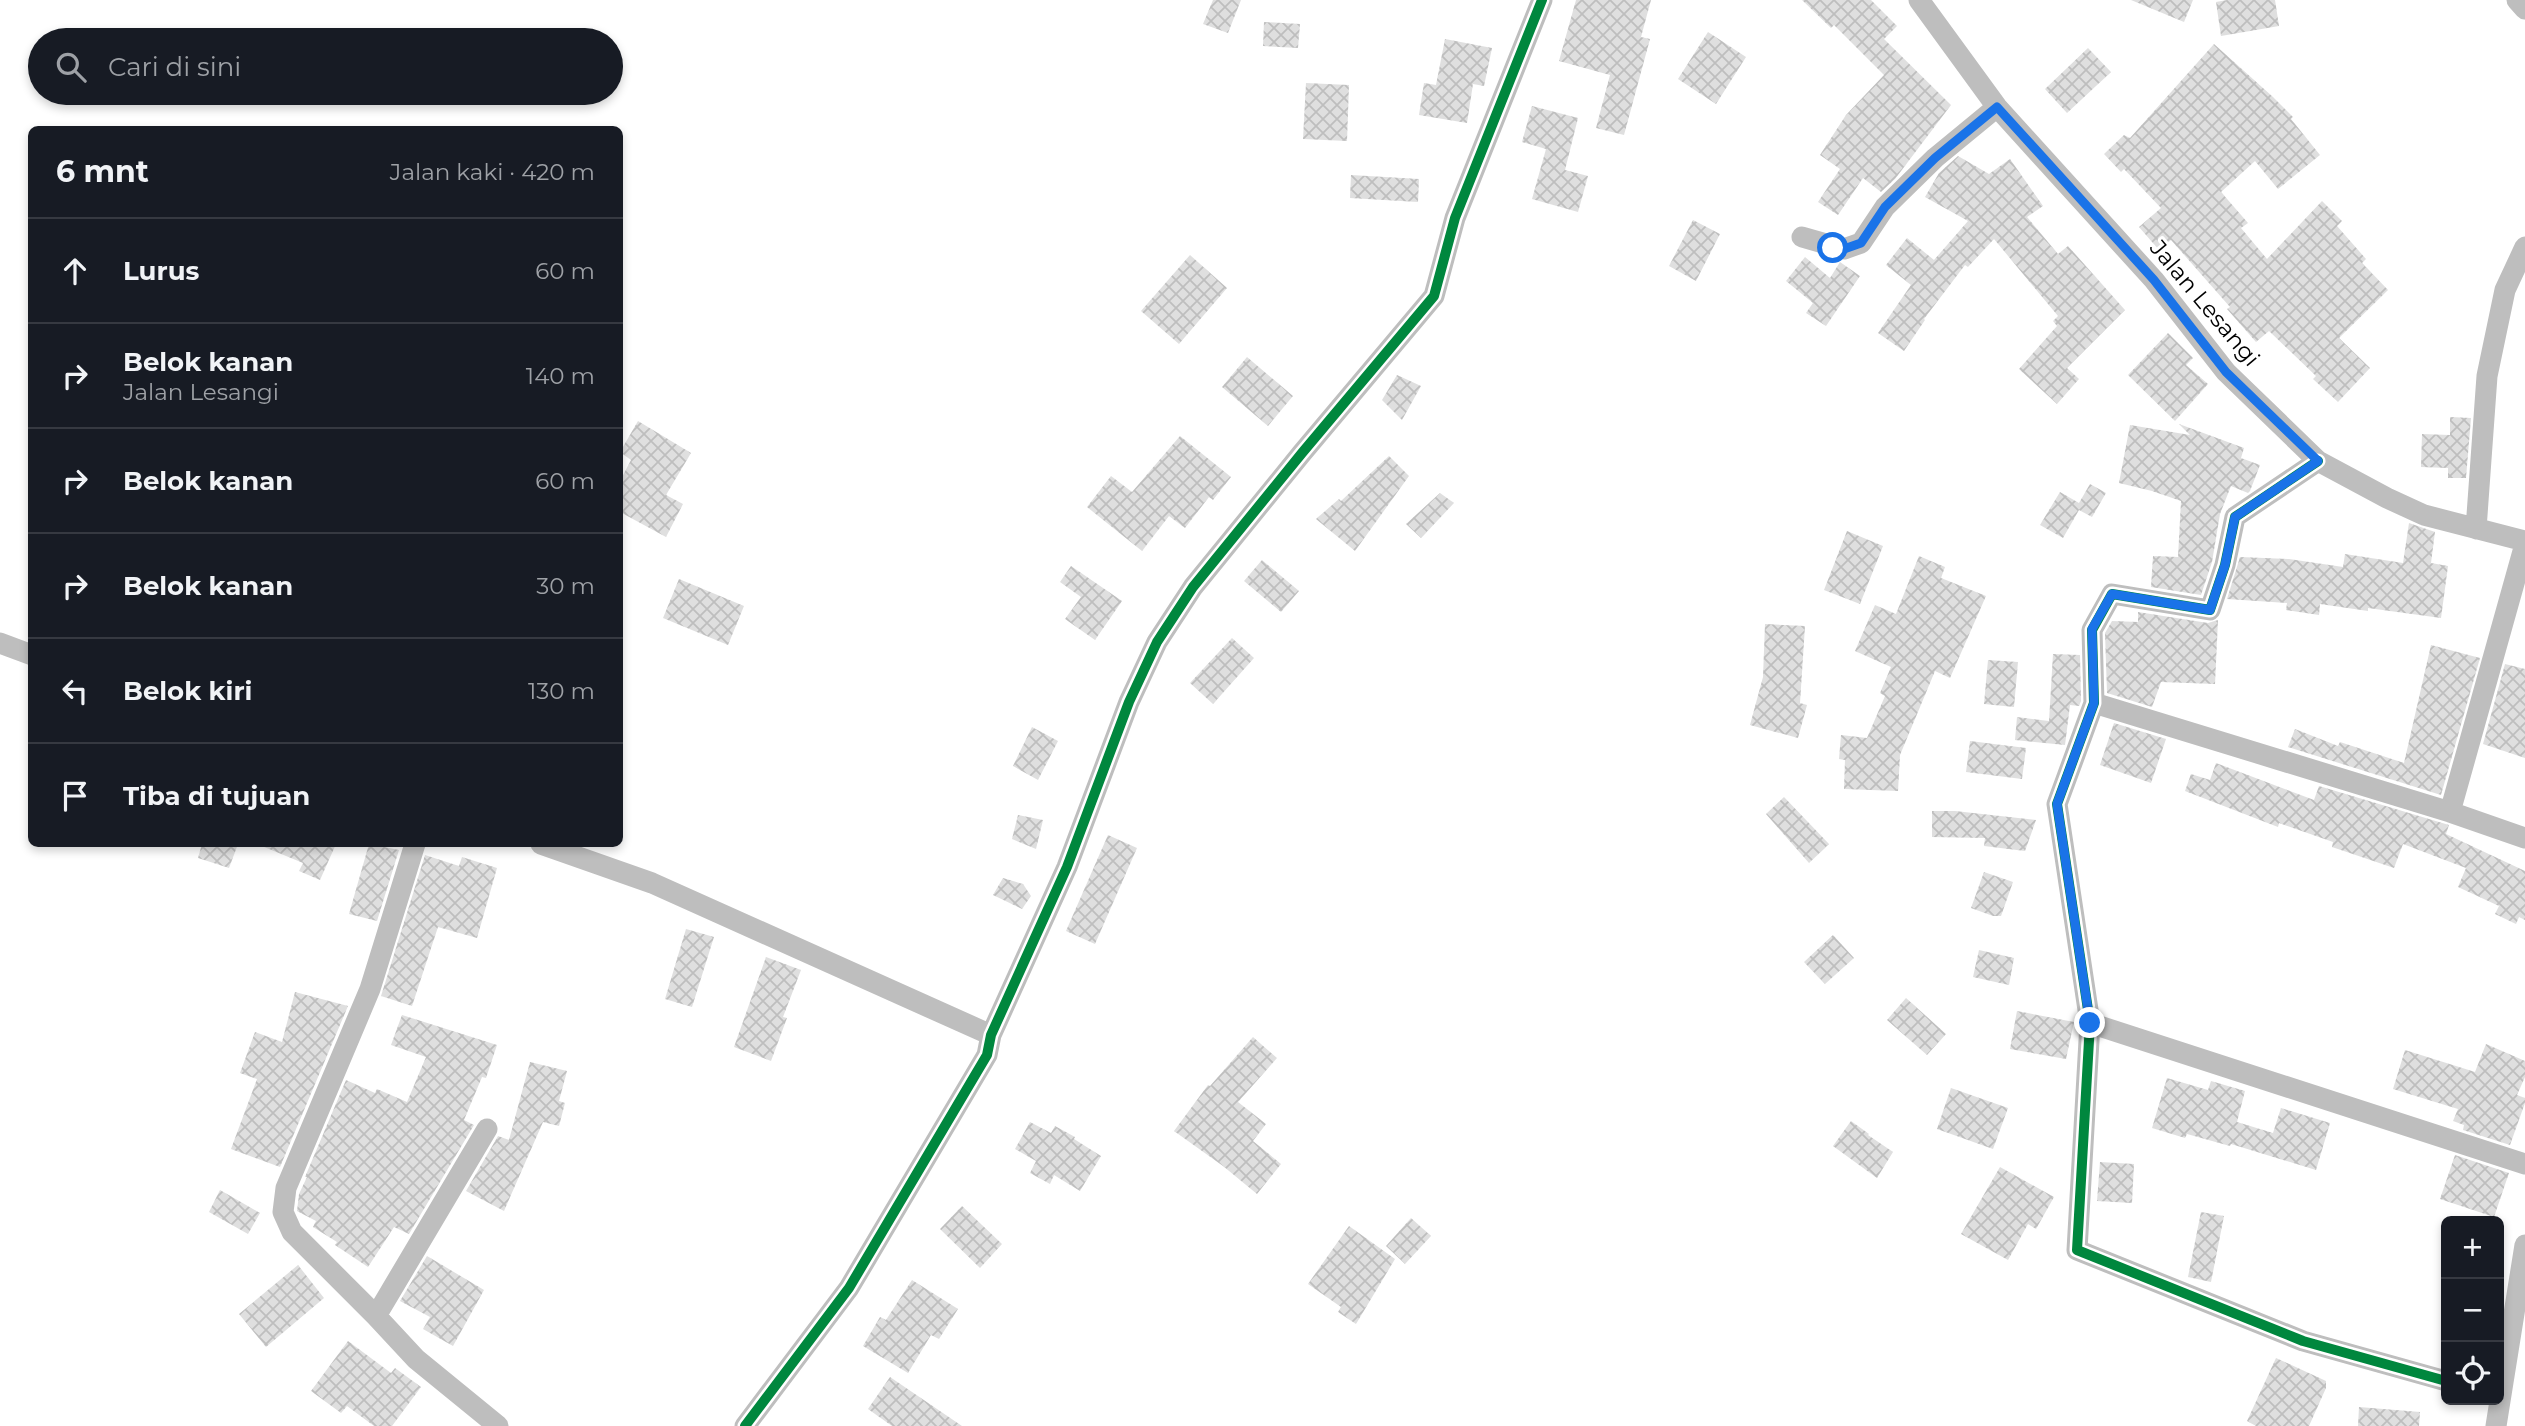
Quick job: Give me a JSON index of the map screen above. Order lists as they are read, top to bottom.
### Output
{
  "streets": {
    "street": ["Jalan Lesangi"]
  },
  "page": {
    "search": "Cari di sini",
    "heading": ["6 mnt", "Jalan kaki · 420 m"],
    "list": [
      ["Lurus", "60 m"],
      ["Belok kanan", "Jalan Lesangi", "140 m"],
      ["Belok kanan", "60 m"],
      ["Belok kanan", "30 m"],
      ["Belok kiri", "130 m"],
      "Tiba di tujuan"
    ],
    "map_buttons": ["+", "−"]
  }
}
